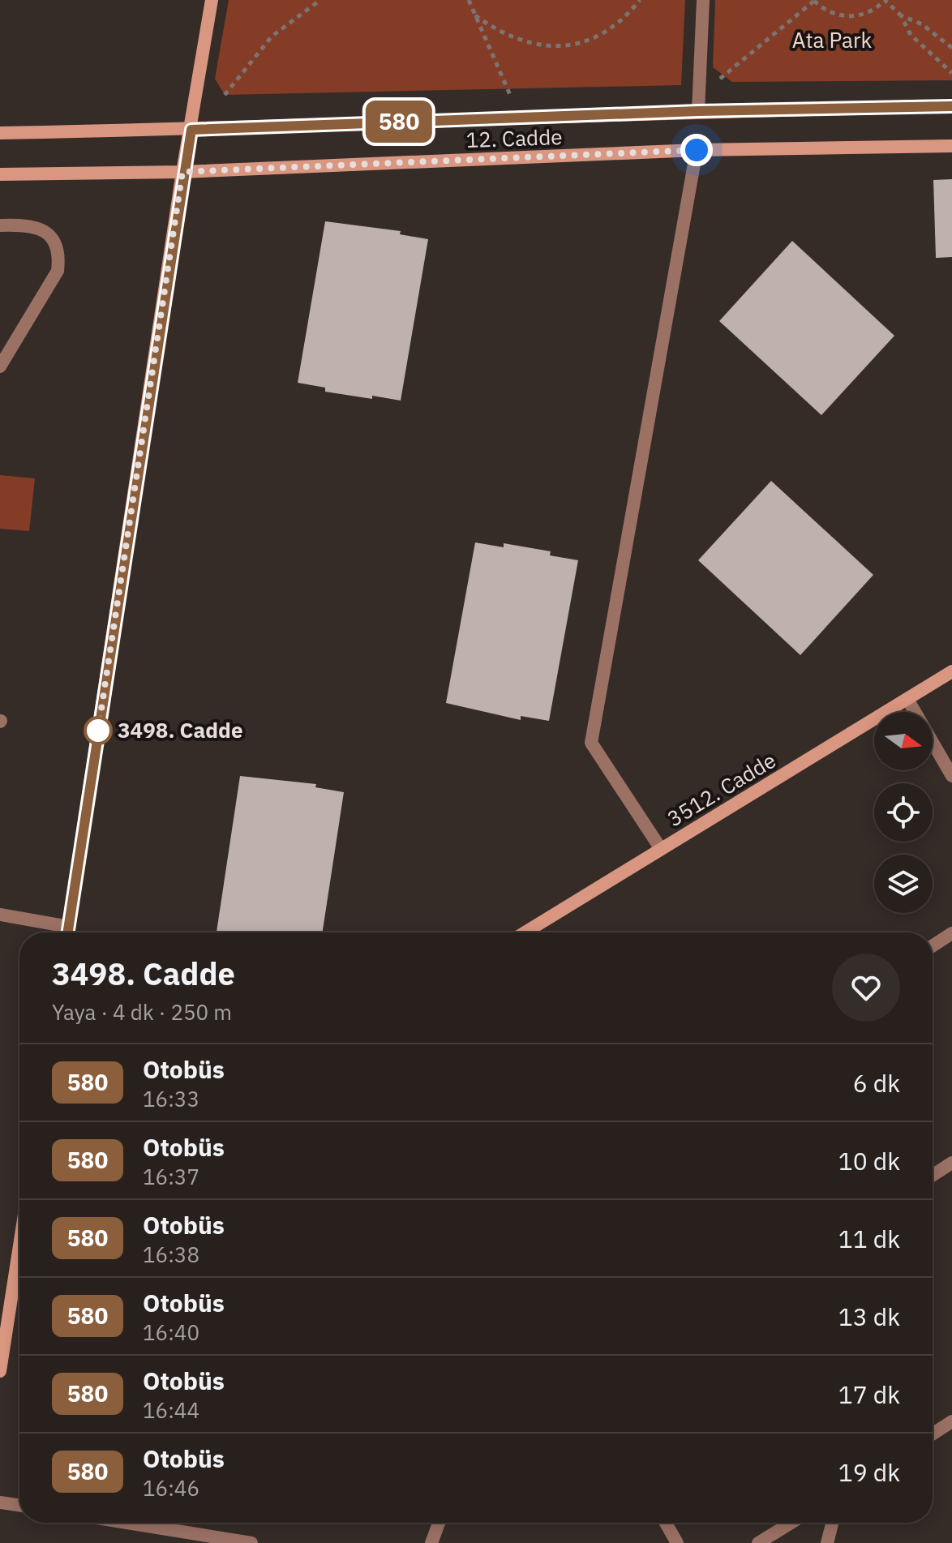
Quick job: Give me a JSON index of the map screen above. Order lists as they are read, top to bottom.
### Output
{
  "streets": {
    "main road": ["12. Cadde", "3512. Cadde"]
  },
  "parks": ["Ata Park"],
  "places": ["3498. Cadde"],
  "lines": ["bus line 580"],
  "north": "right",
  "page": {
    "on_map": "580",
    "heading": ["3498. Cadde", "Yaya · 4 dk · 250 m"],
    "list": [
      {
        "mark": "580",
        "name": "Otobüs",
        "note": "16:33",
        "value": "6 dk"
      },
      {
        "mark": "580",
        "name": "Otobüs",
        "note": "16:37",
        "value": "10 dk"
      },
      {
        "mark": "580",
        "name": "Otobüs",
        "note": "16:38",
        "value": "11 dk"
      },
      {
        "mark": "580",
        "name": "Otobüs",
        "note": "16:40",
        "value": "13 dk"
      },
      {
        "mark": "580",
        "name": "Otobüs",
        "note": "16:44",
        "value": "17 dk"
      },
      {
        "mark": "580",
        "name": "Otobüs",
        "note": "16:46",
        "value": "19 dk"
      }
    ]
  }
}
